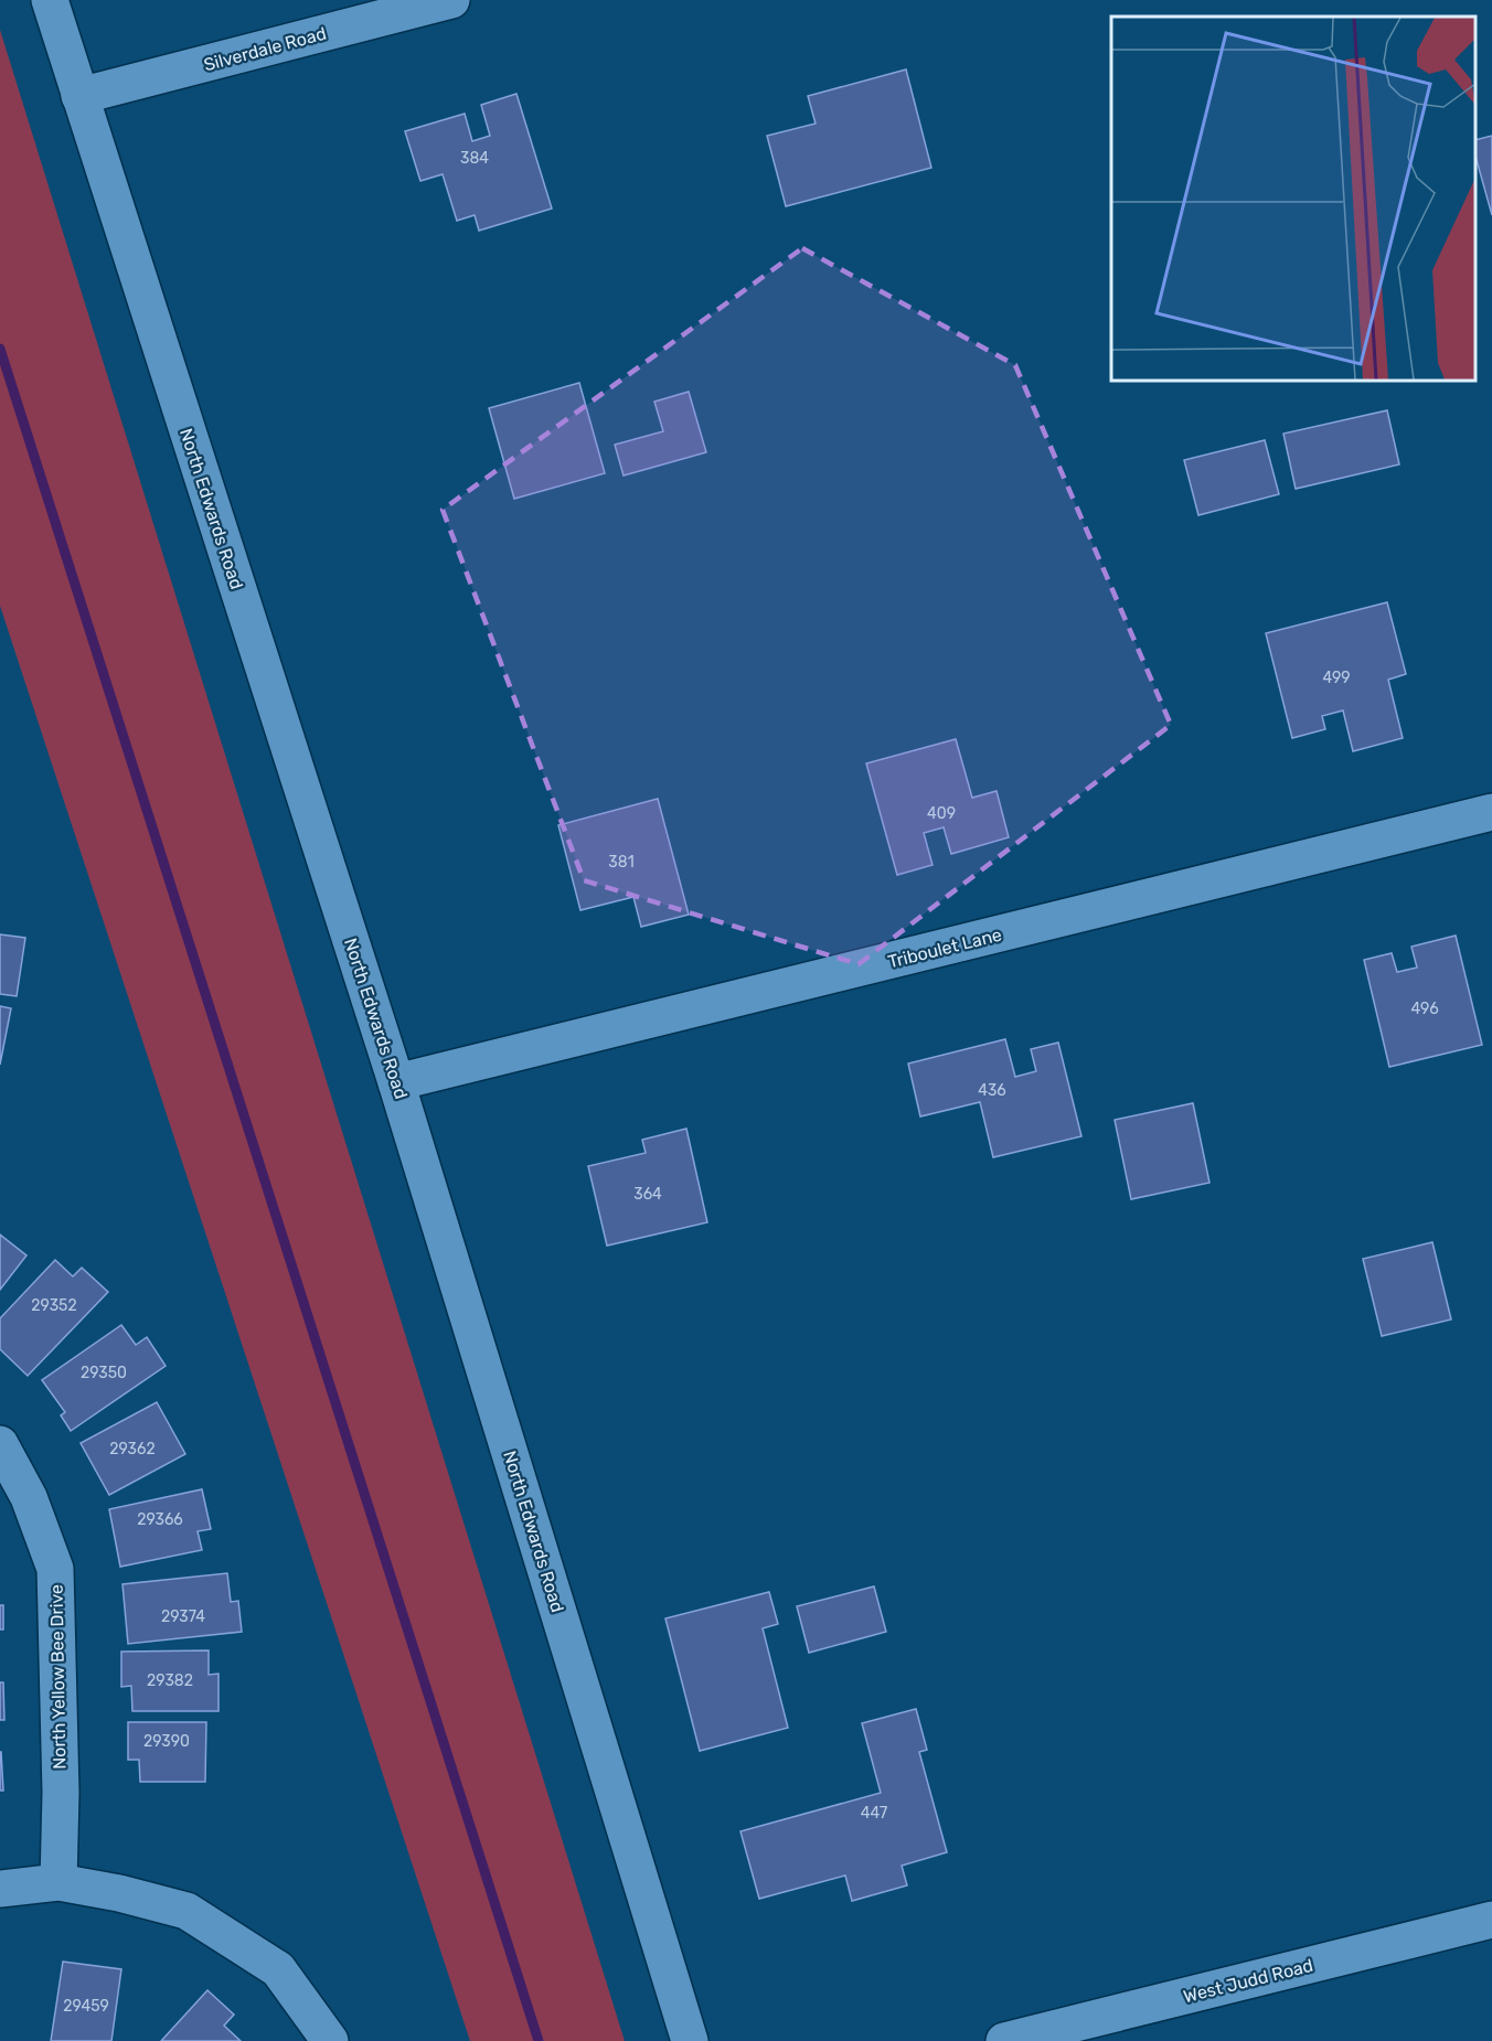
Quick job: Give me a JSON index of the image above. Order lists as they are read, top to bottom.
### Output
{
  "streets": {
    "street": [
      "Silverdale Road",
      "North Edwards Road",
      "Triboulet Lane",
      "North Yellow Bee Drive",
      "West Judd Road"
    ]
  },
  "crossings": [
    ["Silverdale Road", "North Edwards Road"],
    ["North Edwards Road", "Triboulet Lane"]
  ],
  "house_numbers": [
    "384",
    "499",
    "409",
    "381",
    "496",
    "436",
    "364",
    "29352",
    "29350",
    "29362",
    "29366",
    "29374",
    "29382",
    "29390",
    "447",
    "29459"
  ]
}
